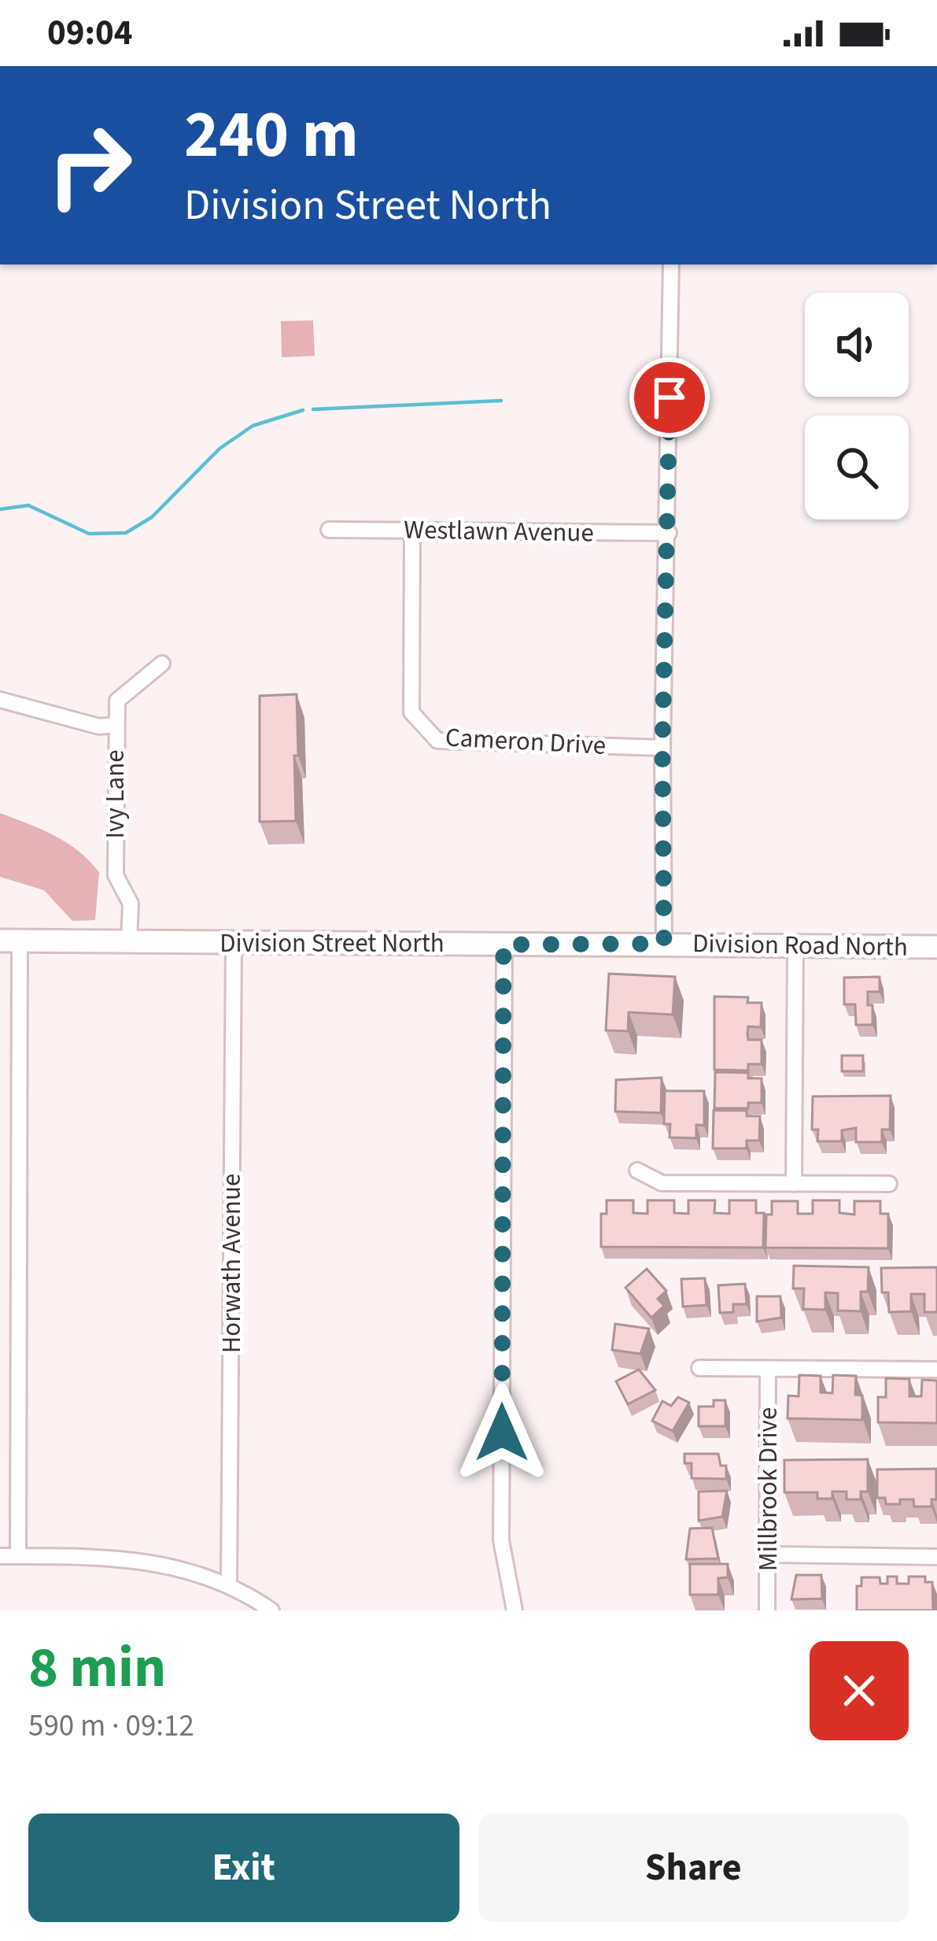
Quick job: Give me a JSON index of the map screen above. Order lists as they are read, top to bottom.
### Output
{
  "streets": {
    "main road": ["Division Street North", "Division Road North"],
    "street": [
      "Westlawn Avenue",
      "Cameron Drive",
      "Ivy Lane",
      "Horwath Avenue",
      "Millbrook Drive"
    ]
  },
  "crossings": [
    ["Westlawn Avenue", "Cameron Drive"],
    ["Ivy Lane", "Division Street North"],
    ["Division Street North", "Division Road North"],
    ["Division Street North", "Horwath Avenue"]
  ],
  "page": {
    "status": "09:04",
    "turn": ["240 m", "Division Street North"],
    "heading": ["8 min", "590 m · 09:12"],
    "buttons": ["Exit", "Share"]
  }
}
